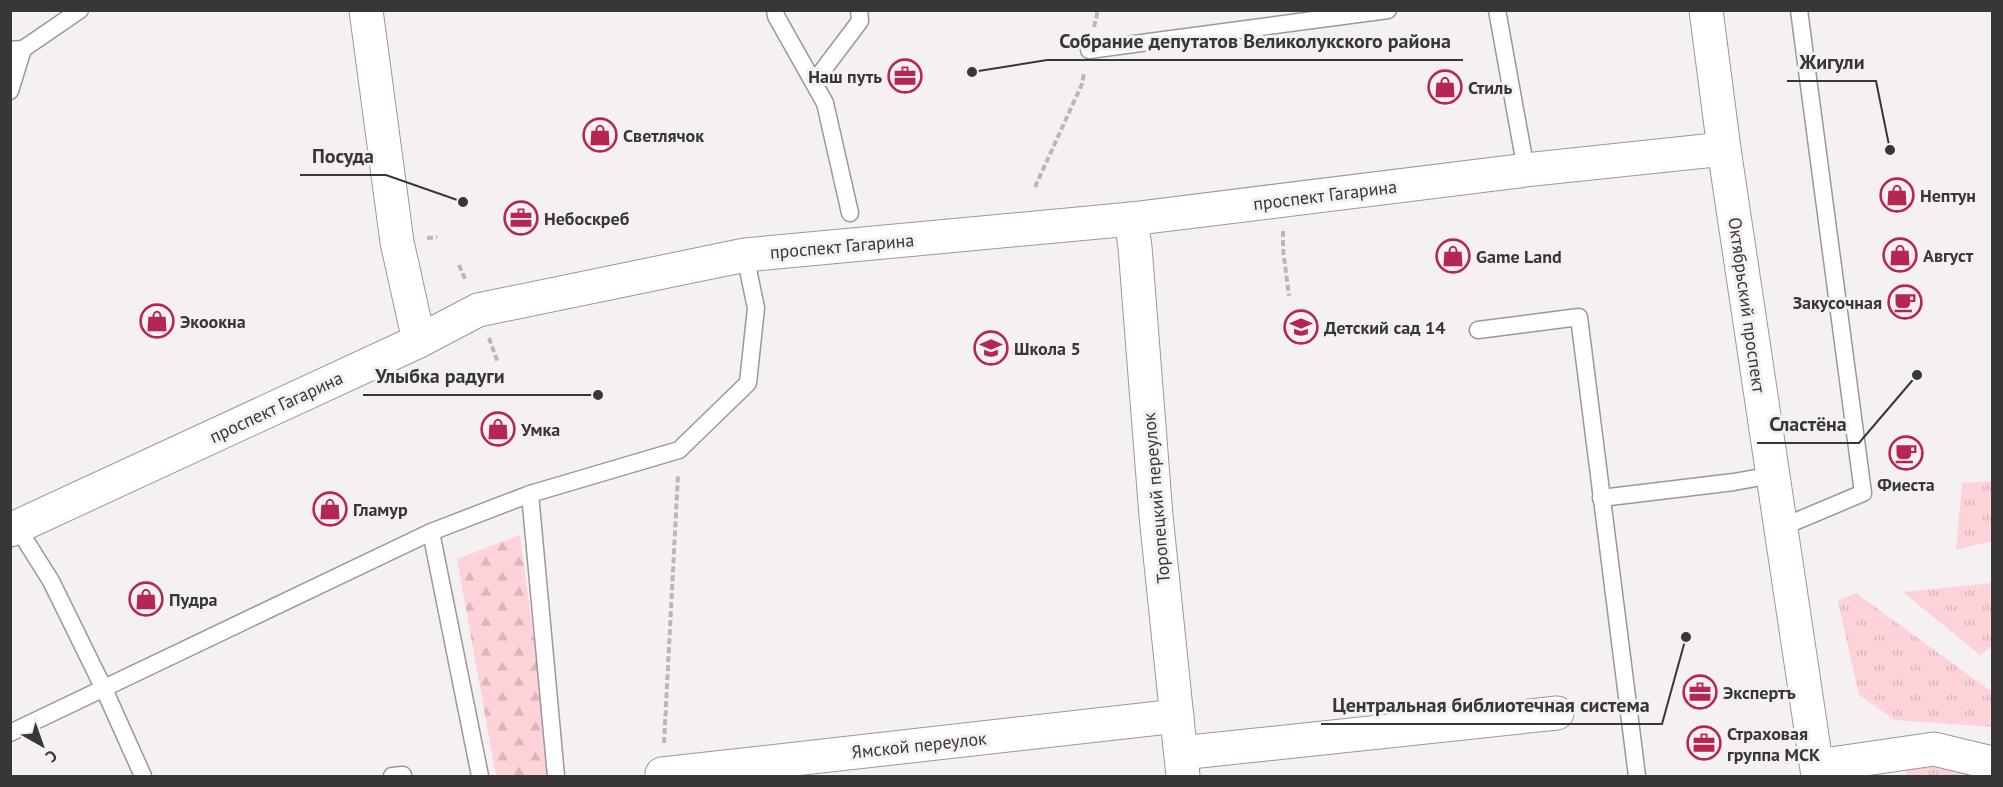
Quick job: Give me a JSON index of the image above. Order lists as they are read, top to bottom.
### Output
{
  "streets": {
    "main road": [
      "проспект Гагарина",
      "Октябрьский проспект",
      "Торопецкий переулок",
      "Ямской переулок"
    ]
  },
  "crossings": [
    ["проспект Гагарина", "Октябрьский проспект"],
    ["проспект Гагарина", "Торопецкий переулок"],
    ["Торопецкий переулок", "Ямской переулок"]
  ],
  "places": {
    "other": [
      "Собрание депутатов Великолукского района",
      "Жигули",
      "Посуда",
      "Сластёна",
      "Улыбка радуги",
      "Центральная библиотечная система"
    ],
    "office": [
      "Наш путь",
      "Небоскреб",
      "Экспертъ",
      "Страховая группа МСК"
    ],
    "shop": [
      "Стиль",
      "Светлячок",
      "Нептун",
      "Август",
      "Game Land",
      "Экоокна",
      "Умка",
      "Гламур",
      "Пудра"
    ],
    "cafe": ["Закусочная", "Фиеста"],
    "school or university": ["Детский сад 14", "Школа 5"]
  },
  "north": "bottom right"
}
